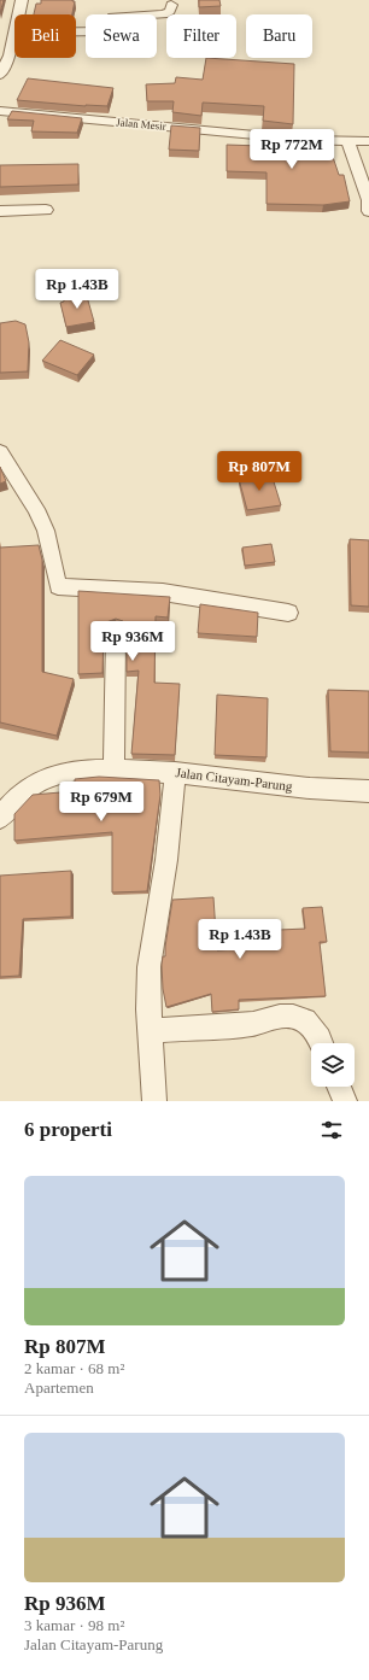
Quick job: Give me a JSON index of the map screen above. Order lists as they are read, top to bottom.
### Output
{
  "streets": {
    "street": ["Jalan Mesir", "Jalan Citayam-Parung"]
  },
  "page": {
    "chip": [
      "Beli",
      "Sewa",
      "Filter",
      "Baru"
    ],
    "price": [
      "Rp 772M",
      "Rp 1.43B",
      "Rp 807M",
      "Rp 936M",
      "Rp 679M",
      "Rp 1.43B"
    ],
    "heading": "6 properti",
    "list": [
      {
        "name": "Rp 807M",
        "note": "2 kamar · 68 m² · Apartemen"
      },
      {
        "name": "Rp 936M",
        "note": "3 kamar · 98 m² · Jalan Citayam-Parung"
      }
    ]
  }
}
